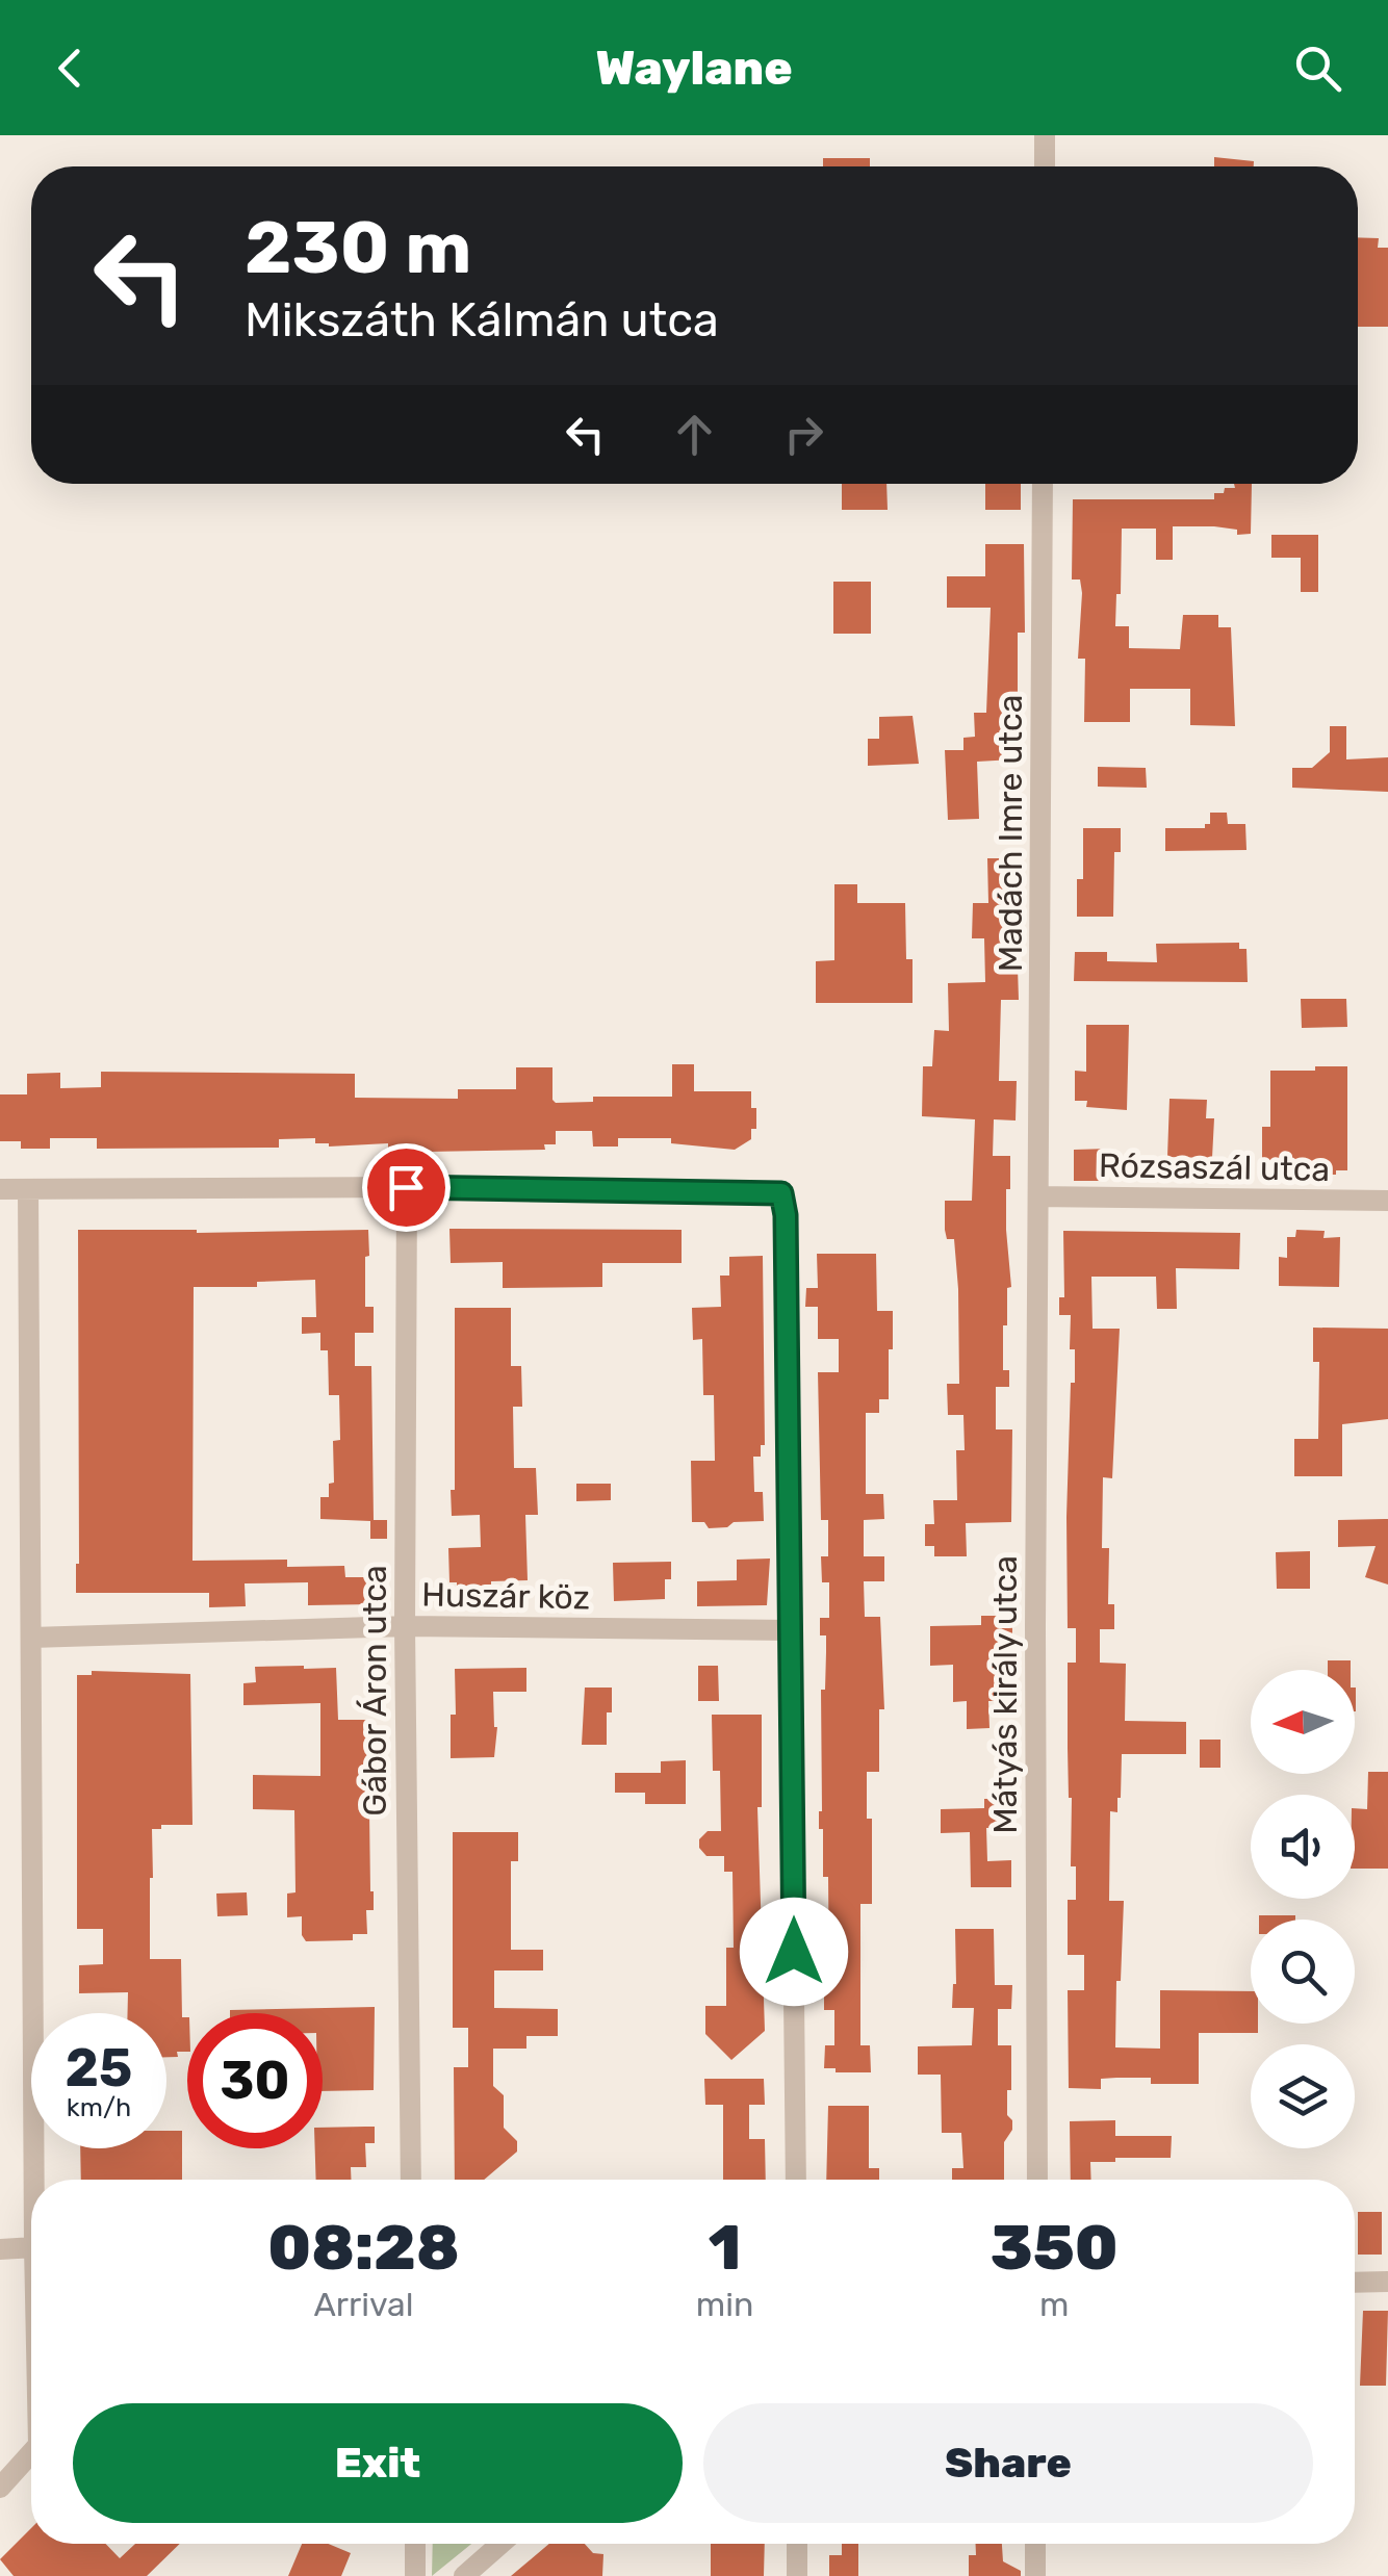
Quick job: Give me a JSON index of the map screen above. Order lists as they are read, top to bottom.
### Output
{
  "streets": {
    "street": [
      "Madách Imre utca",
      "Rózsaszál utca",
      "Huszár köz",
      "Gábor Áron utca",
      "Mátyás király utca"
    ]
  },
  "crossings": [
    ["Madách Imre utca", "Rózsaszál utca"],
    ["Madách Imre utca", "Mátyás király utca"],
    ["Rózsaszál utca", "Mátyás király utca"],
    ["Huszár köz", "Gábor Áron utca"]
  ],
  "north": "left",
  "page": {
    "header": "Waylane",
    "turn": ["230 m", "Mikszáth Kálmán utca"],
    "speed": "25 km/h",
    "limit": "30",
    "eta": [
      "08:28",
      "Arrival",
      "1",
      "min",
      "350",
      "m"
    ],
    "buttons": ["Exit", "Share"]
  }
}
